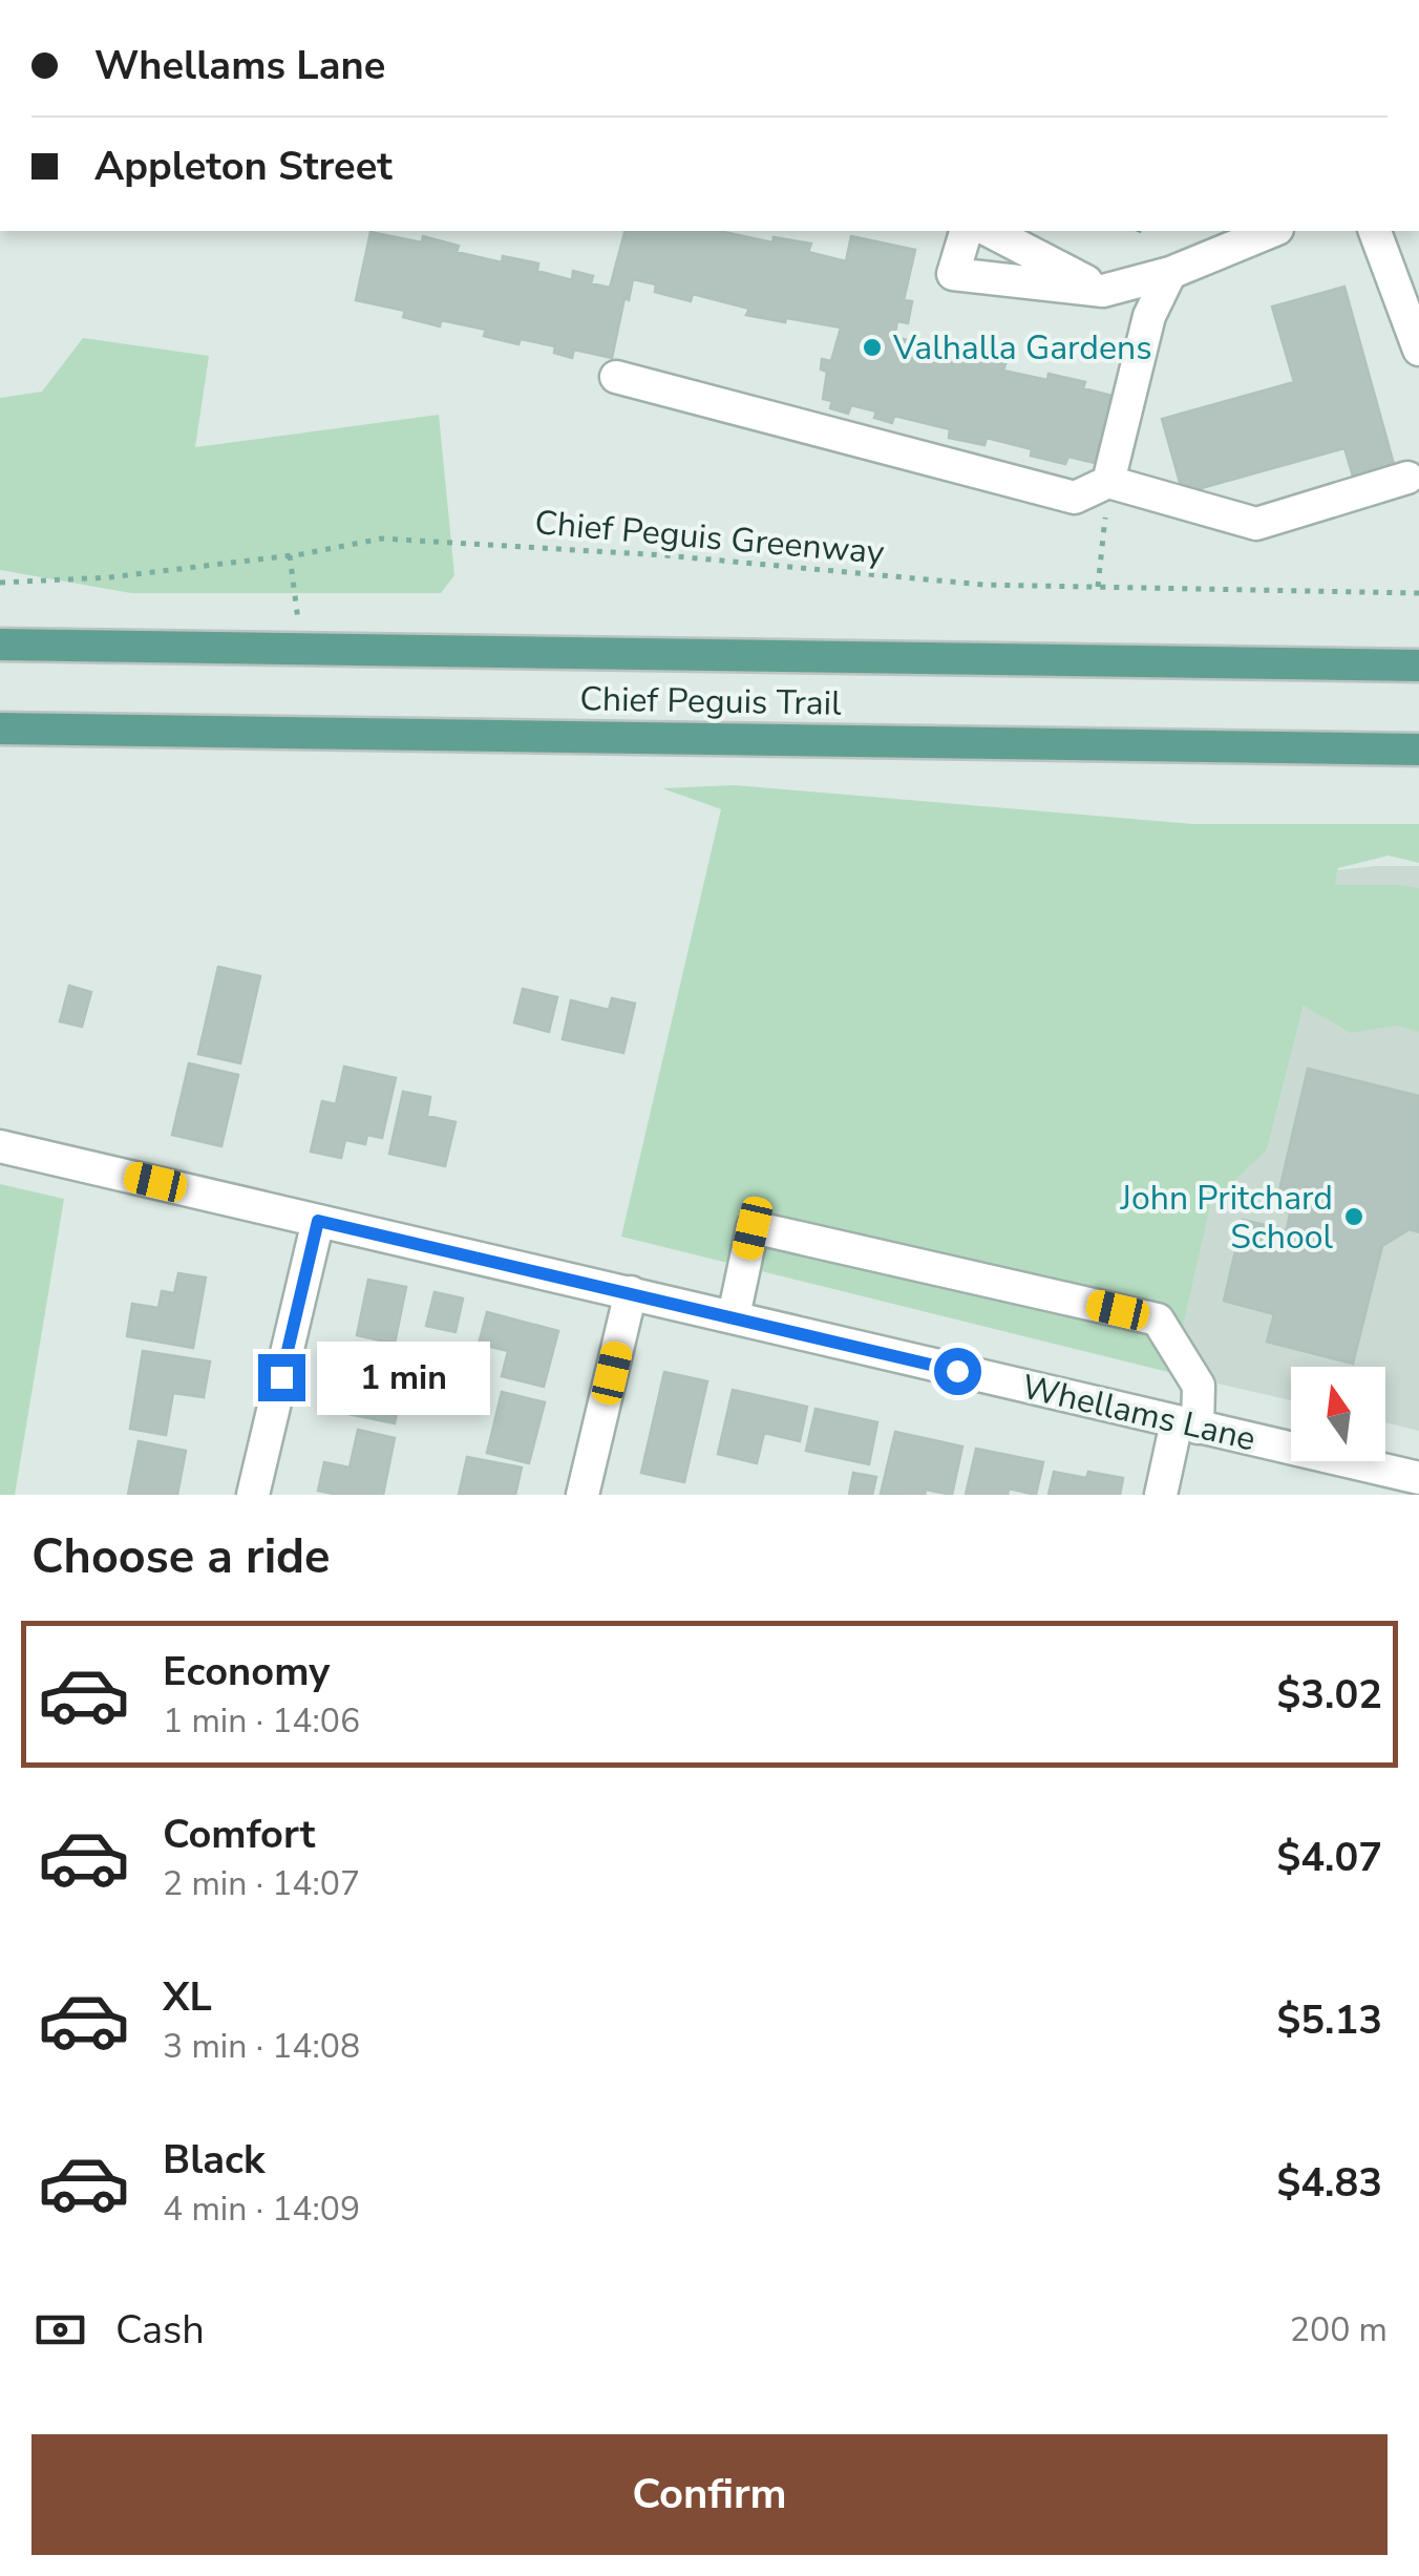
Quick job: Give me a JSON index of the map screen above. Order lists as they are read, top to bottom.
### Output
{
  "streets": {
    "main road": ["Chief Peguis Trail"],
    "street": ["Whellams Lane"],
    "path": ["Chief Peguis Greenway"]
  },
  "places": ["Valhalla Gardens", "John Pritchard School"],
  "north": "top",
  "page": {
    "banner": ["Whellams Lane", "Appleton Street"],
    "bubble": "1 min",
    "heading": "Choose a ride",
    "list": [
      {
        "name": "Economy",
        "note": "1 min · 14:06",
        "value": "$3.02"
      },
      {
        "name": "Comfort",
        "note": "2 min · 14:07",
        "value": "$4.07"
      },
      {
        "name": "XL",
        "note": "3 min · 14:08",
        "value": "$5.13"
      },
      {
        "name": "Black",
        "note": "4 min · 14:09",
        "value": "$4.83"
      }
    ],
    "pay": ["Cash", "200 m"],
    "buttons": "Confirm"
  }
}
